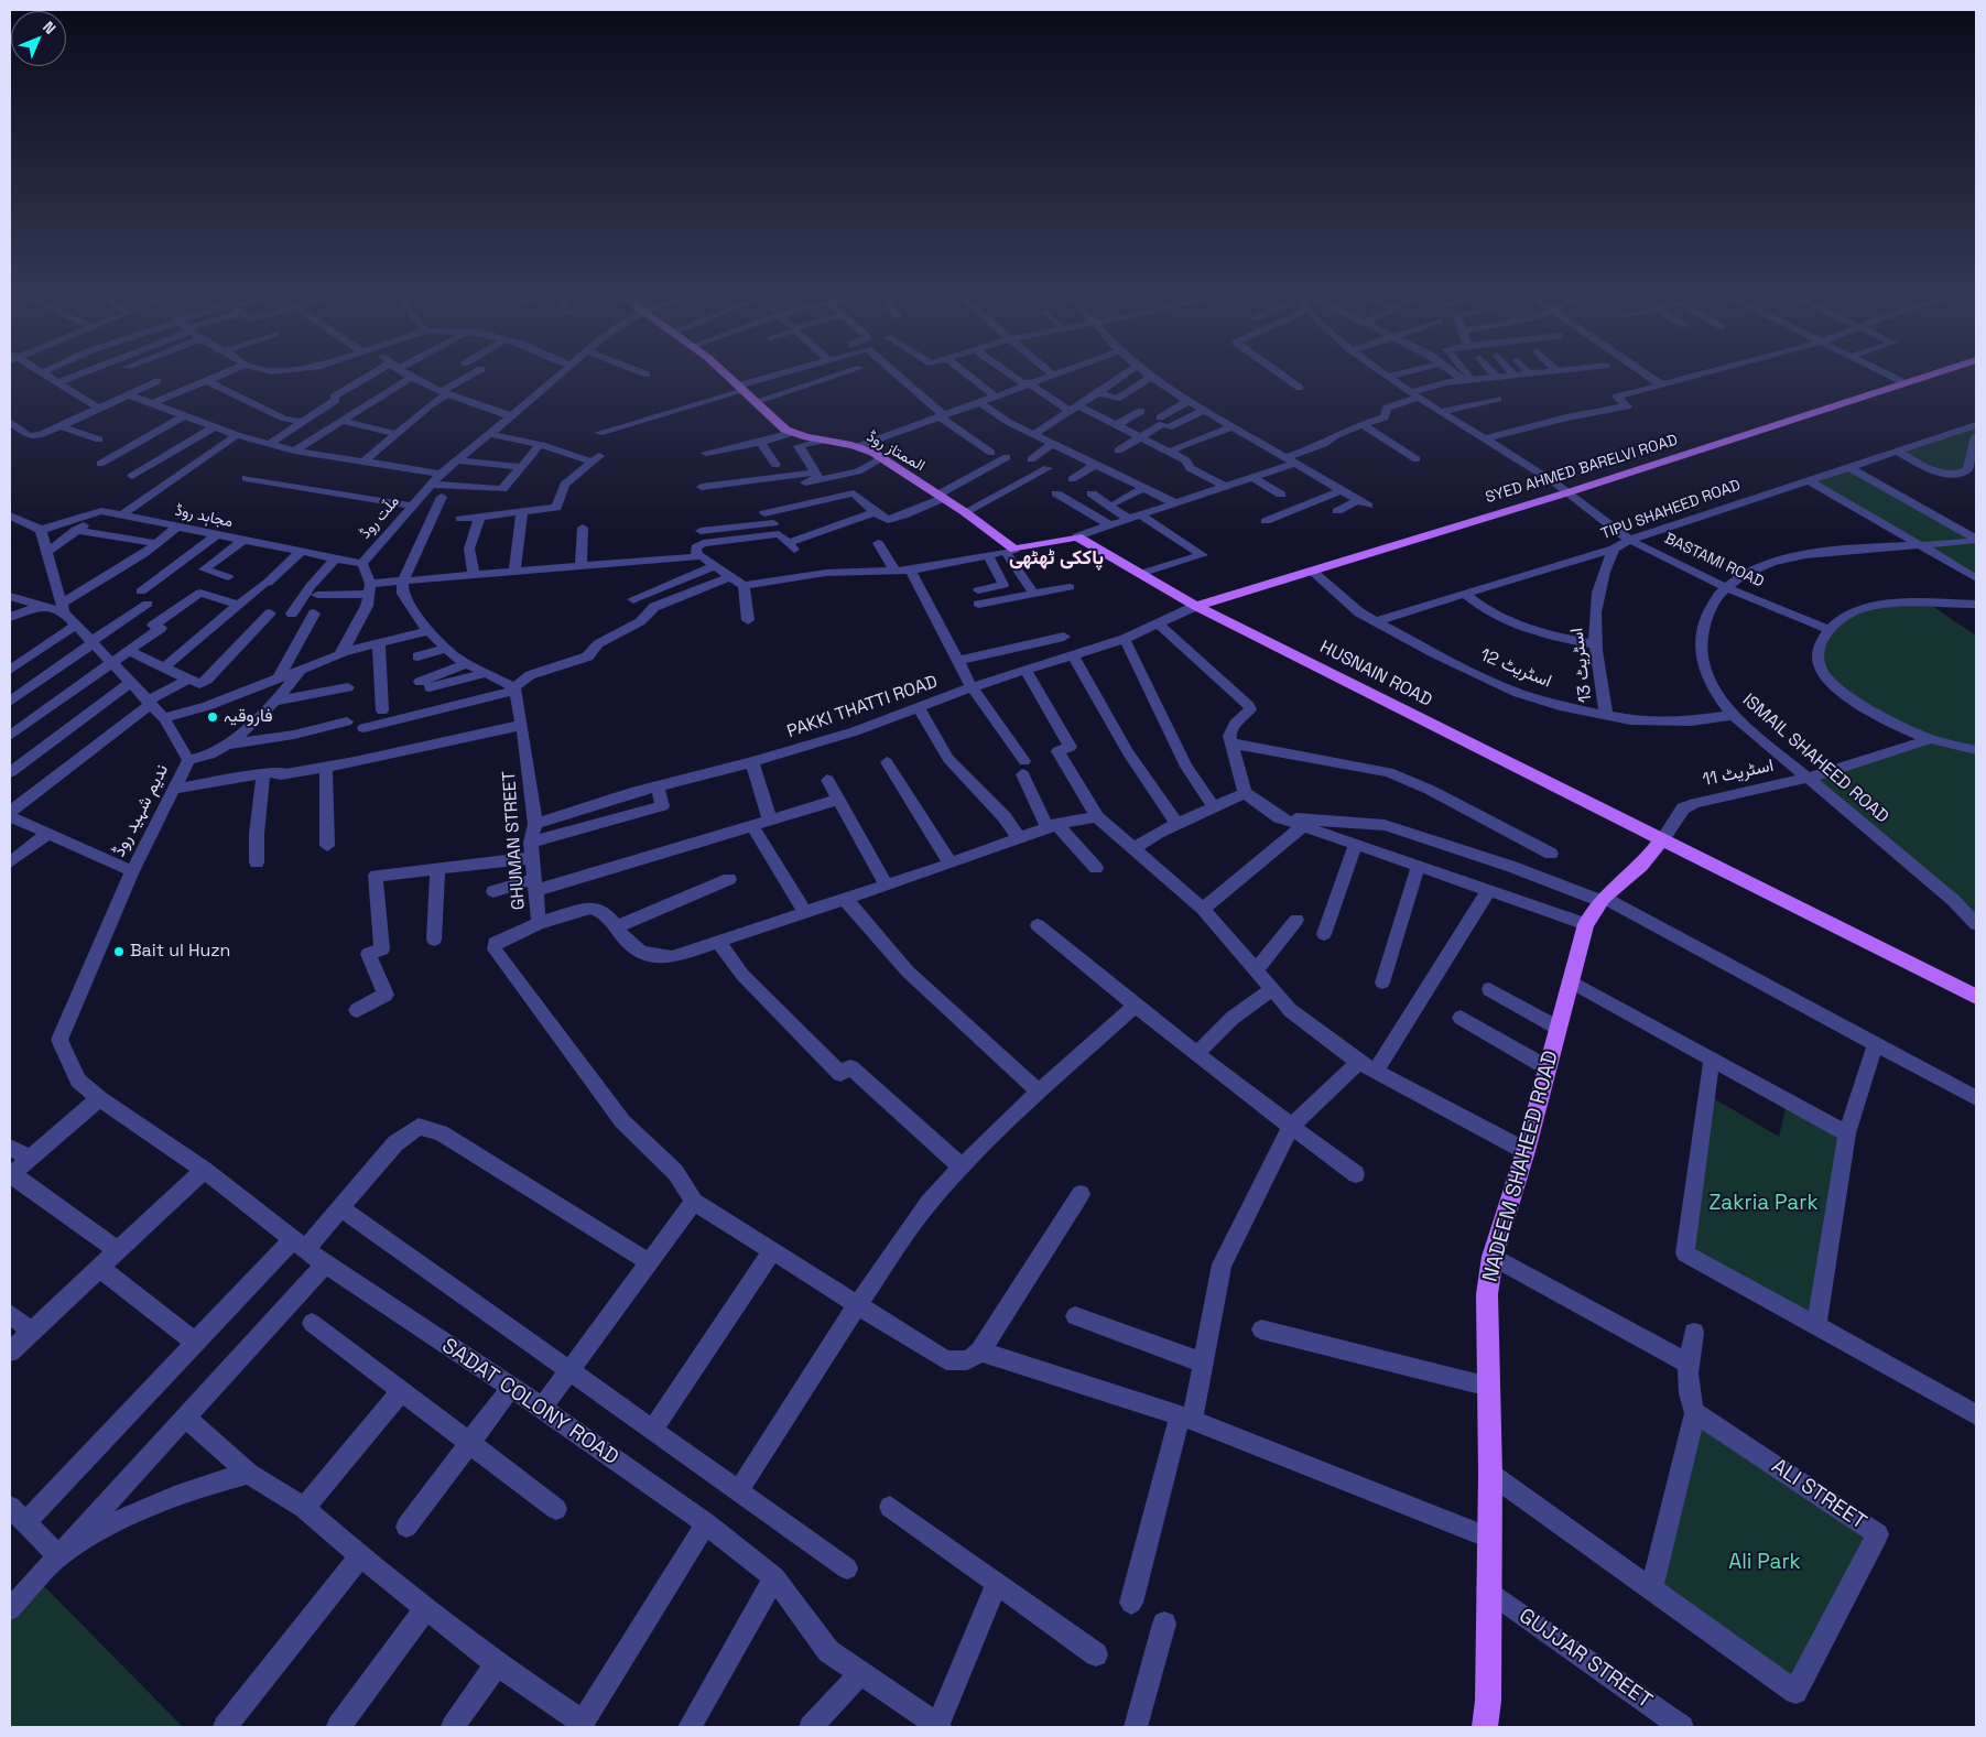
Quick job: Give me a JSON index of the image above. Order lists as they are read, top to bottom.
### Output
{
  "streets": {
    "main road": [
      "الممتاز روڈ",
      "SYED AHMED BARELVI ROAD",
      "HUSNAIN ROAD",
      "NADEEM SHAHEED ROAD"
    ],
    "street": [
      "TIPU SHAHEED ROAD",
      "مجاہد روڈ",
      "ملّت روڈ",
      "BASTAMI ROAD",
      "اسٹریٹ 13",
      "اسٹریٹ 12",
      "PAKKI THATTI ROAD",
      "ISMAIL SHAHEED ROAD",
      "اسٹریٹ 11",
      "ندیم شہید روڈ",
      "GHUMAN STREET",
      "SADAT COLONY ROAD",
      "ALI STREET",
      "GUJJAR STREET"
    ]
  },
  "crossings": [
    ["SYED AHMED BARELVI ROAD", "BASTAMI ROAD"],
    ["SYED AHMED BARELVI ROAD", "اسٹریٹ 12"],
    ["SYED AHMED BARELVI ROAD", "HUSNAIN ROAD"],
    ["SYED AHMED BARELVI ROAD", "PAKKI THATTI ROAD"],
    ["TIPU SHAHEED ROAD", "BASTAMI ROAD"],
    ["TIPU SHAHEED ROAD", "اسٹریٹ 13"],
    ["TIPU SHAHEED ROAD", "اسٹریٹ 12"],
    ["مجاہد روڈ", "ملّت روڈ"],
    ["مجاہد روڈ", "ندیم شہید روڈ"],
    ["BASTAMI ROAD", "ISMAIL SHAHEED ROAD"],
    ["اسٹریٹ 13", "اسٹریٹ 12"],
    ["اسٹریٹ 12", "ISMAIL SHAHEED ROAD"],
    ["HUSNAIN ROAD", "PAKKI THATTI ROAD"],
    ["HUSNAIN ROAD", "اسٹریٹ 11"],
    ["HUSNAIN ROAD", "NADEEM SHAHEED ROAD"],
    ["PAKKI THATTI ROAD", "GHUMAN STREET"],
    ["ISMAIL SHAHEED ROAD", "اسٹریٹ 11"],
    ["اسٹریٹ 11", "NADEEM SHAHEED ROAD"],
    ["ندیم شہید روڈ", "SADAT COLONY ROAD"],
    ["NADEEM SHAHEED ROAD", "ALI STREET"],
    ["NADEEM SHAHEED ROAD", "GUJJAR STREET"]
  ],
  "districts": ["پاککی ٹھٹھی"],
  "parks": ["Zakria Park", "Ali Park"],
  "places": ["فاروقیہ", "Bait ul Huzn"],
  "north": "top right"
}
